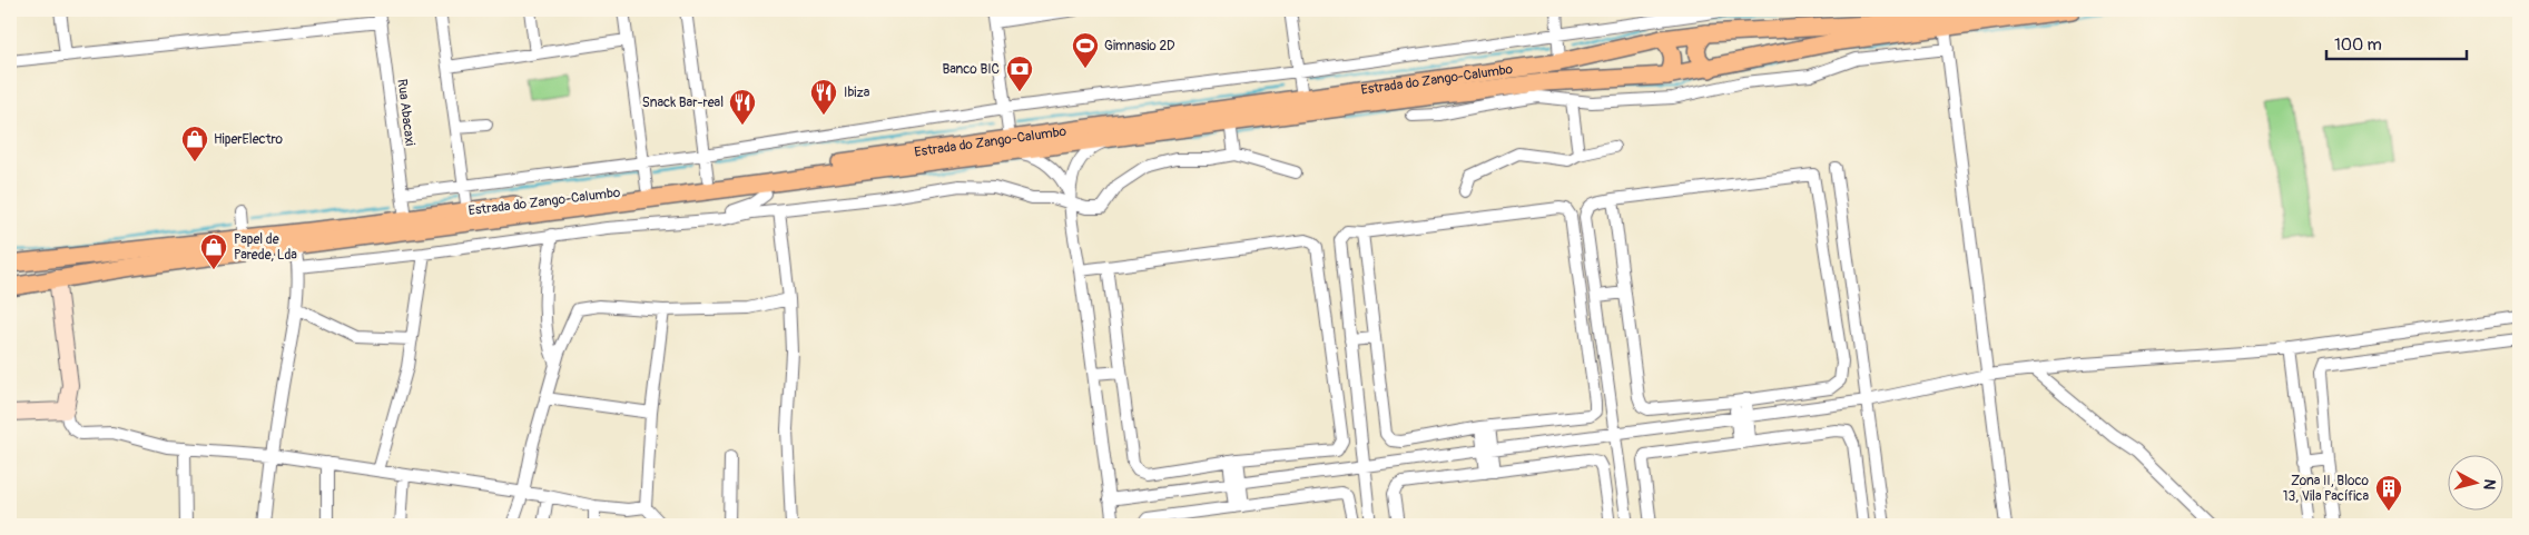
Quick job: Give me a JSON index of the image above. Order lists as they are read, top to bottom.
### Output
{
  "streets": {
    "main road": ["Estrada do Zango-Calumbo"],
    "street": ["Rua Abacaxi"]
  },
  "crossings": [
    ["Estrada do Zango-Calumbo", "Rua Abacaxi"]
  ],
  "places": {
    "sports": ["Gimnasio 2D"],
    "bank": ["Banco BIC"],
    "restaurant": ["Ibiza", "Snack Bar-real"],
    "shop": ["HiperElectro", "Papel de Parede, Lda"],
    "building": ["Zona II, Bloco 13, Vila Pacífica"]
  },
  "scale_bar": "100 m",
  "north": "right"
}
